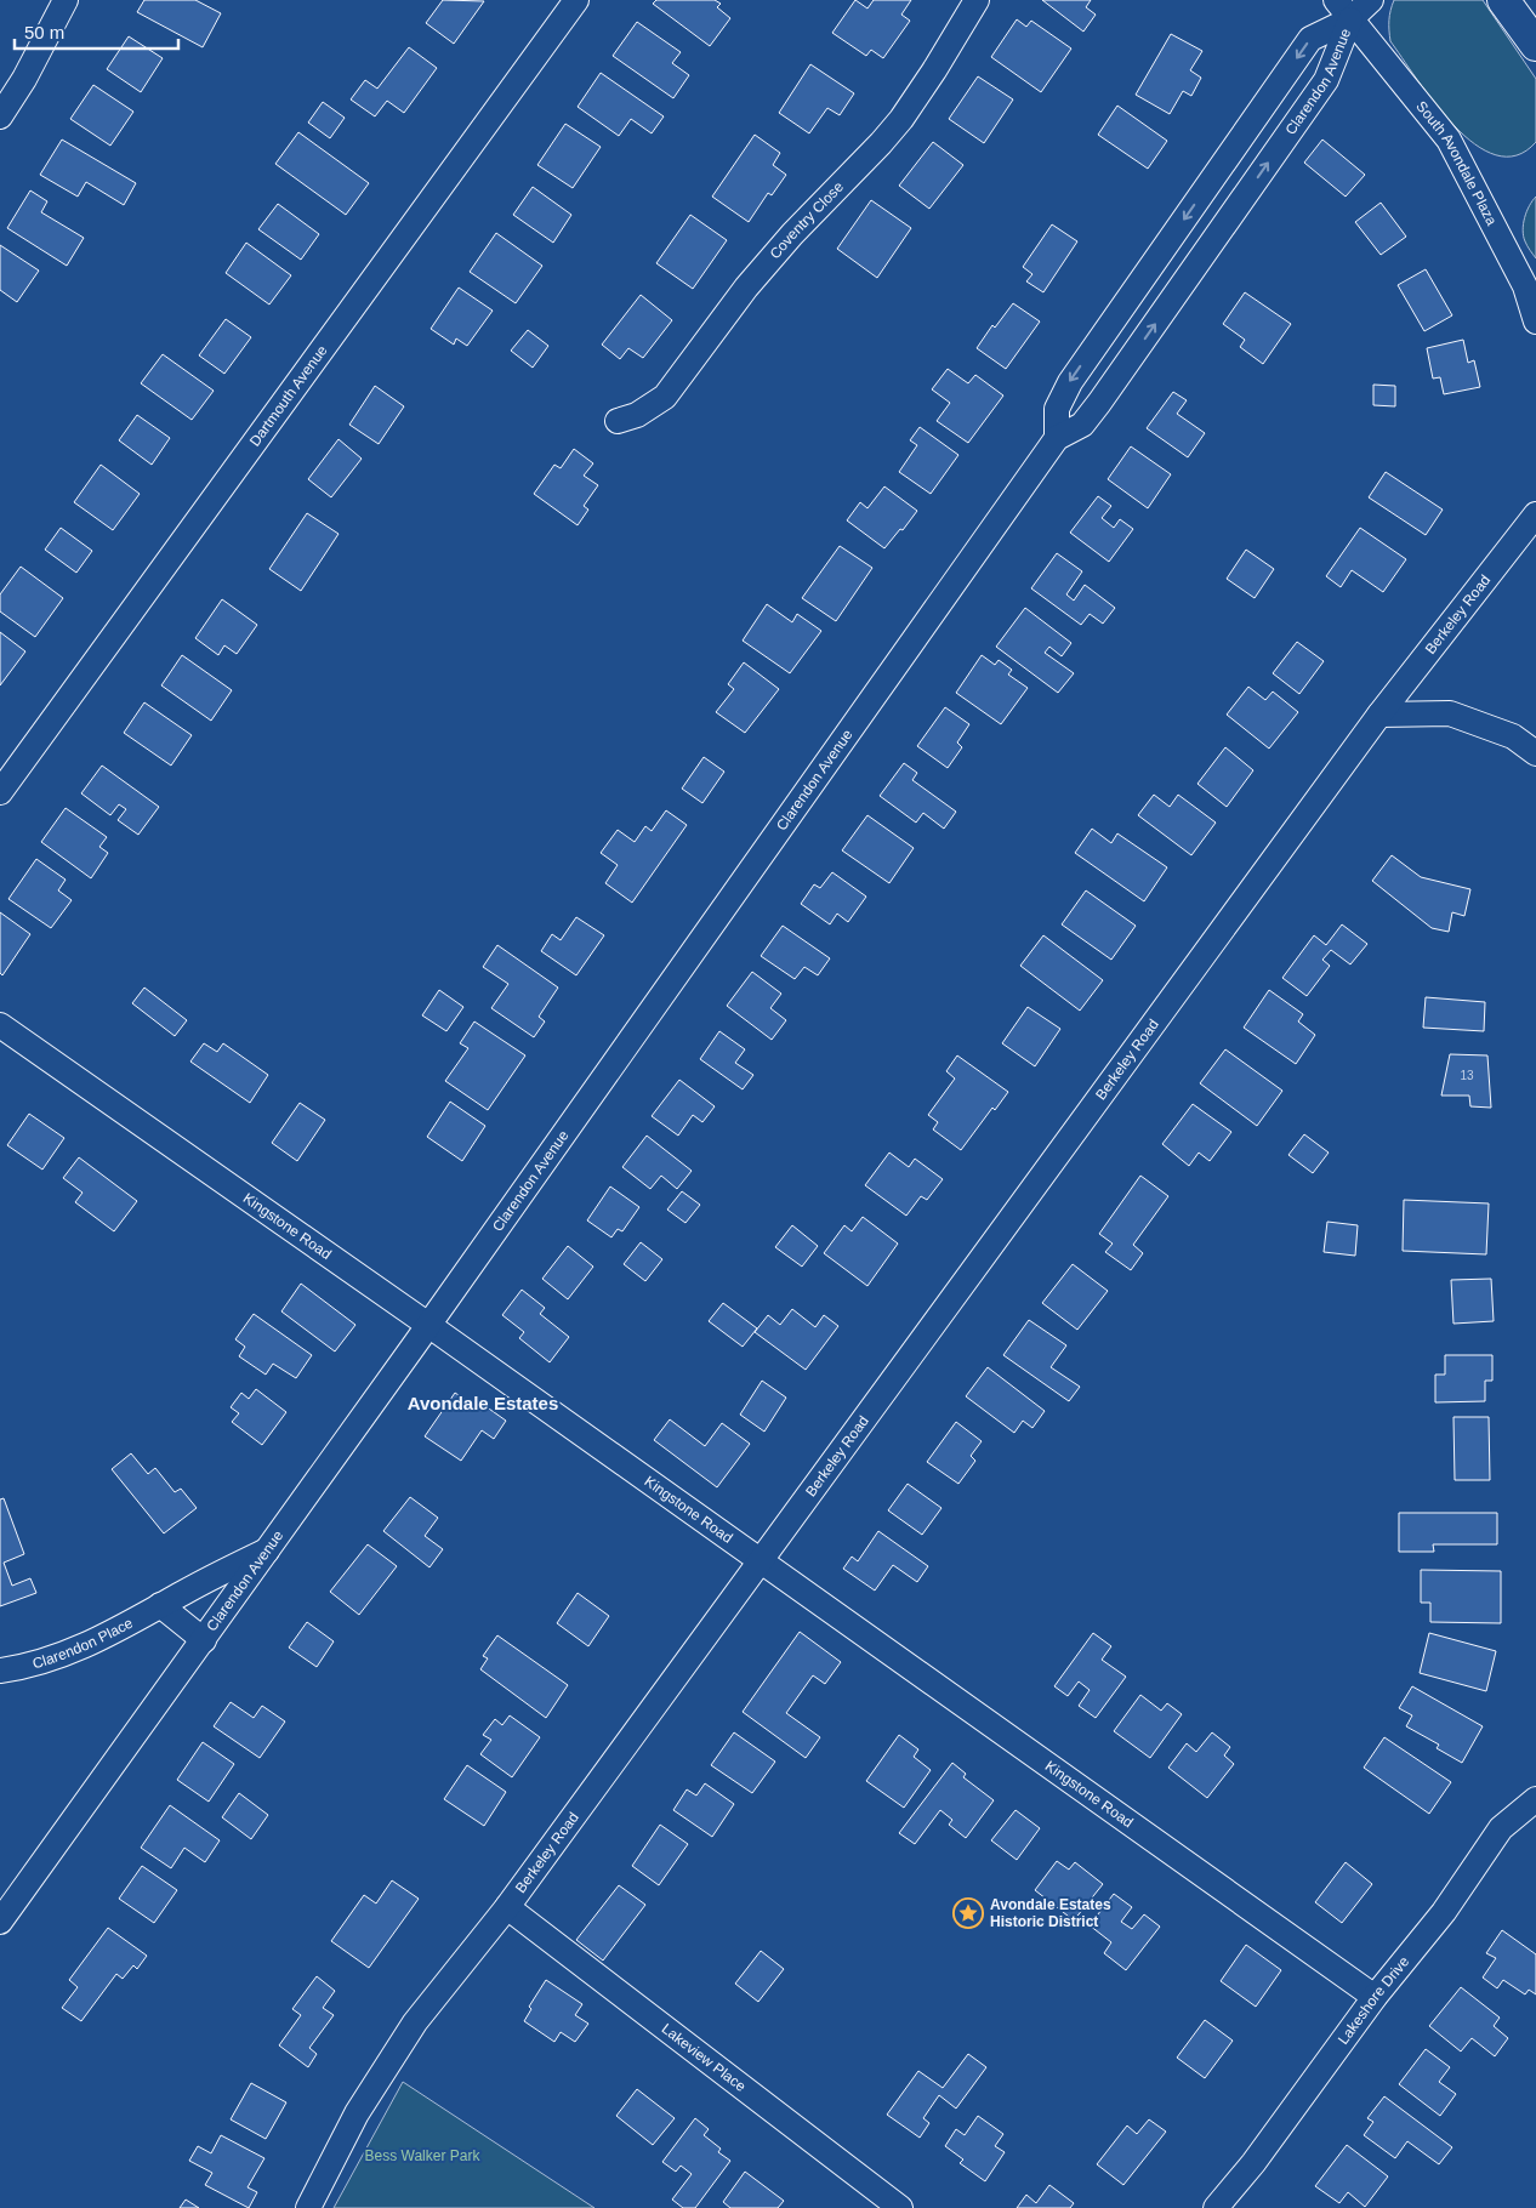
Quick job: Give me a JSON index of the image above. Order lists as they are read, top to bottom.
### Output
{
  "streets": {
    "street": [
      "Clarendon Avenue",
      "South Avondale Plaza",
      "Coventry Close",
      "Dartmouth Avenue",
      "Berkeley Road",
      "Kingstone Road",
      "Clarendon Place",
      "Lakeshore Drive",
      "Lakeview Place"
    ]
  },
  "crossings": [
    ["Clarendon Avenue", "South Avondale Plaza"],
    ["Clarendon Avenue", "Kingstone Road"],
    ["Clarendon Avenue", "Clarendon Place"],
    ["Berkeley Road", "Kingstone Road"],
    ["Berkeley Road", "Lakeview Place"],
    ["Kingstone Road", "Lakeshore Drive"]
  ],
  "districts": ["Avondale Estates"],
  "parks": ["Bess Walker Park"],
  "places": {
    "place": ["Avondale Estates Historic District"]
  },
  "house_numbers": ["13"],
  "scale_bar": "50 m"
}
